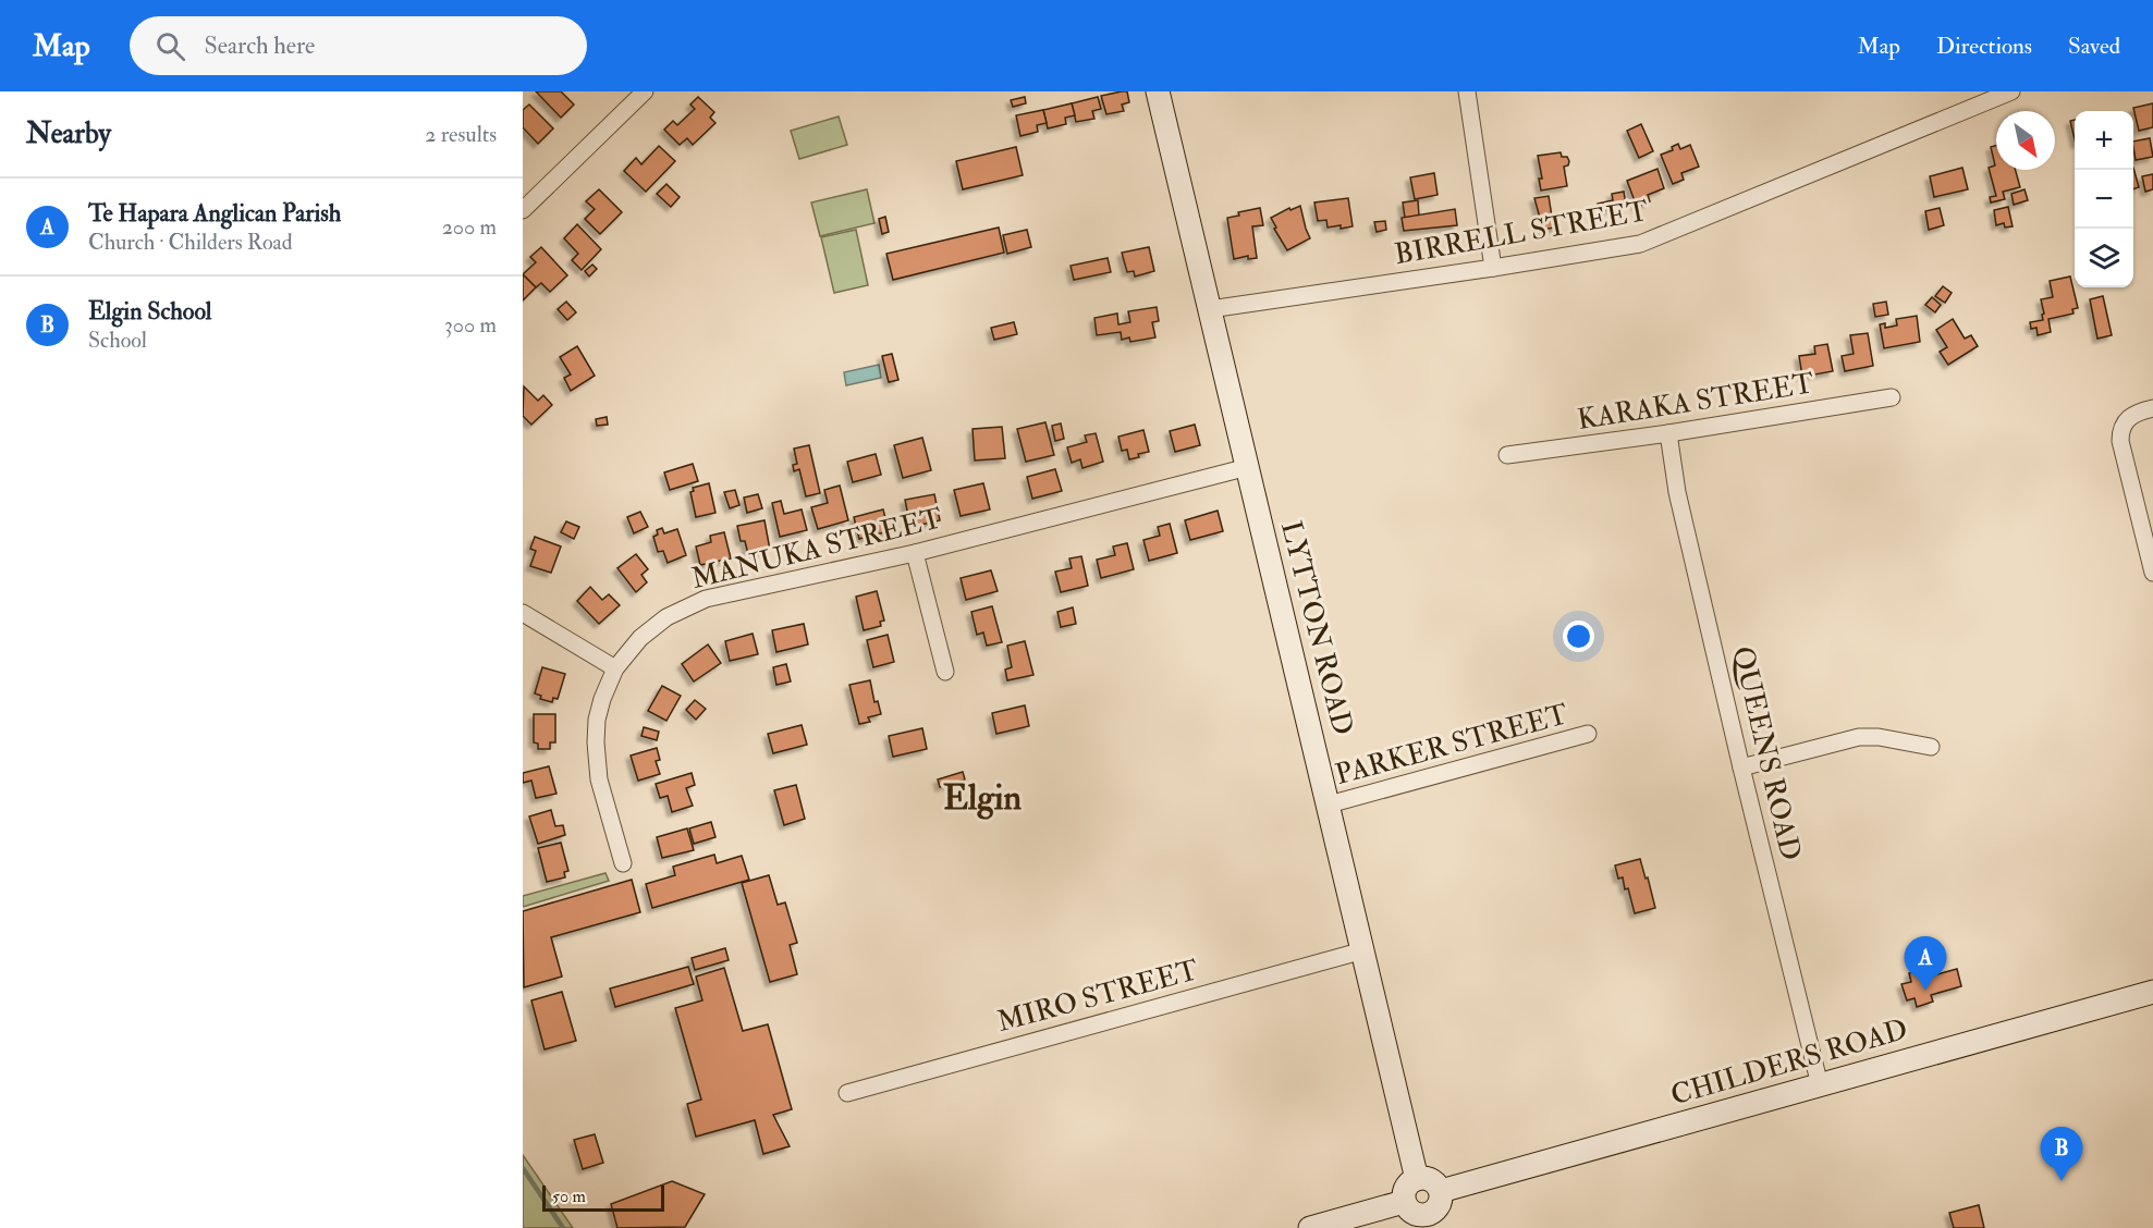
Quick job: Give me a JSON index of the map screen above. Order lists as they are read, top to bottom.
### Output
{
  "streets": {
    "main road": ["LYTTON ROAD", "CHILDERS ROAD"],
    "street": [
      "BIRRELL STREET",
      "KARAKA STREET",
      "MANUKA STREET",
      "PARKER STREET",
      "QUEENS ROAD",
      "MIRO STREET"
    ]
  },
  "crossings": [
    ["BIRRELL STREET", "LYTTON ROAD"],
    ["KARAKA STREET", "QUEENS ROAD"],
    ["MANUKA STREET", "LYTTON ROAD"],
    ["LYTTON ROAD", "PARKER STREET"],
    ["LYTTON ROAD", "MIRO STREET"],
    ["LYTTON ROAD", "CHILDERS ROAD"],
    ["QUEENS ROAD", "CHILDERS ROAD"]
  ],
  "districts": ["Elgin"],
  "scale_bar": "50 m",
  "north": "bottom right",
  "page": {
    "header": "Map",
    "search": "Search here",
    "nav": ["Map", "Directions", "Saved"],
    "heading": ["Nearby", "2 results"],
    "map_buttons": ["+", "−"],
    "list": [
      {
        "mark": "A",
        "name": "Te Hapara Anglican Parish",
        "note": "Church · Childers Road",
        "value": "200 m"
      },
      {
        "mark": "B",
        "name": "Elgin School",
        "note": "School",
        "value": "300 m"
      }
    ],
    "pins": ["A", "B"],
    "scale": "50 m"
  }
}
